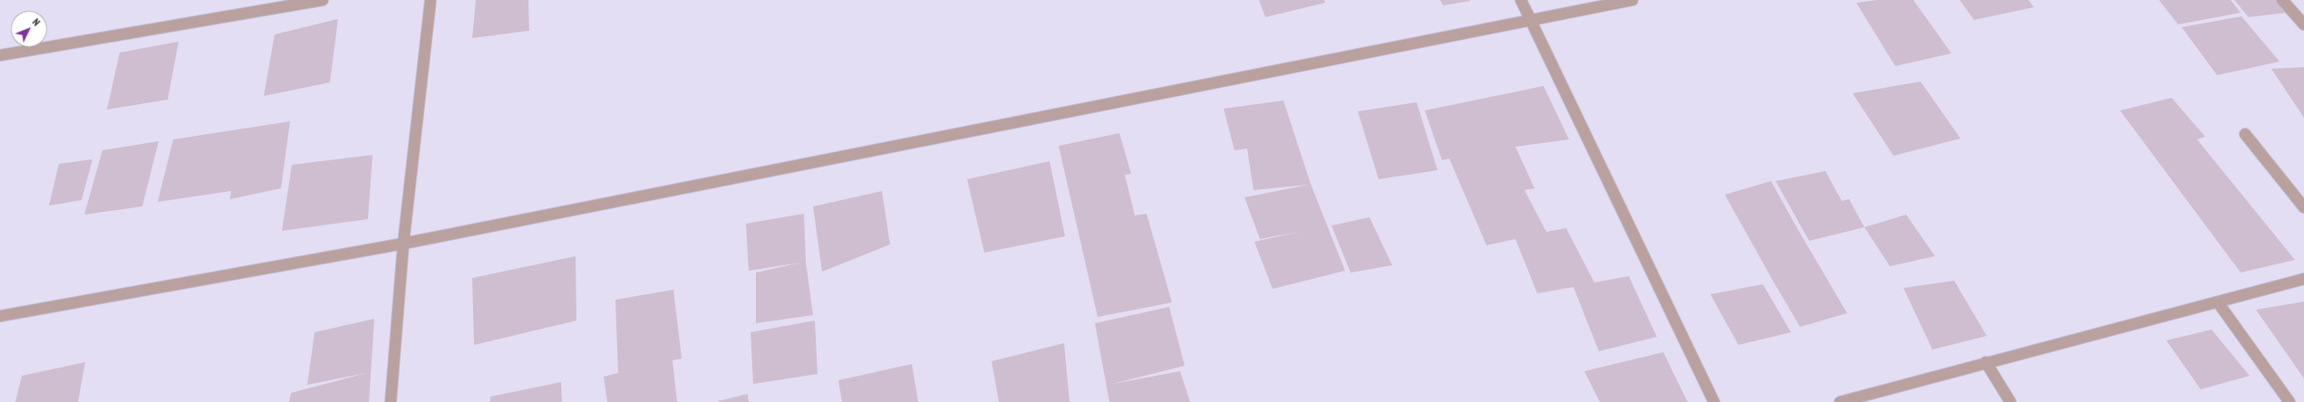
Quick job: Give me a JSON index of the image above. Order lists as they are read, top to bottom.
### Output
{
  "north": "top right"
}
